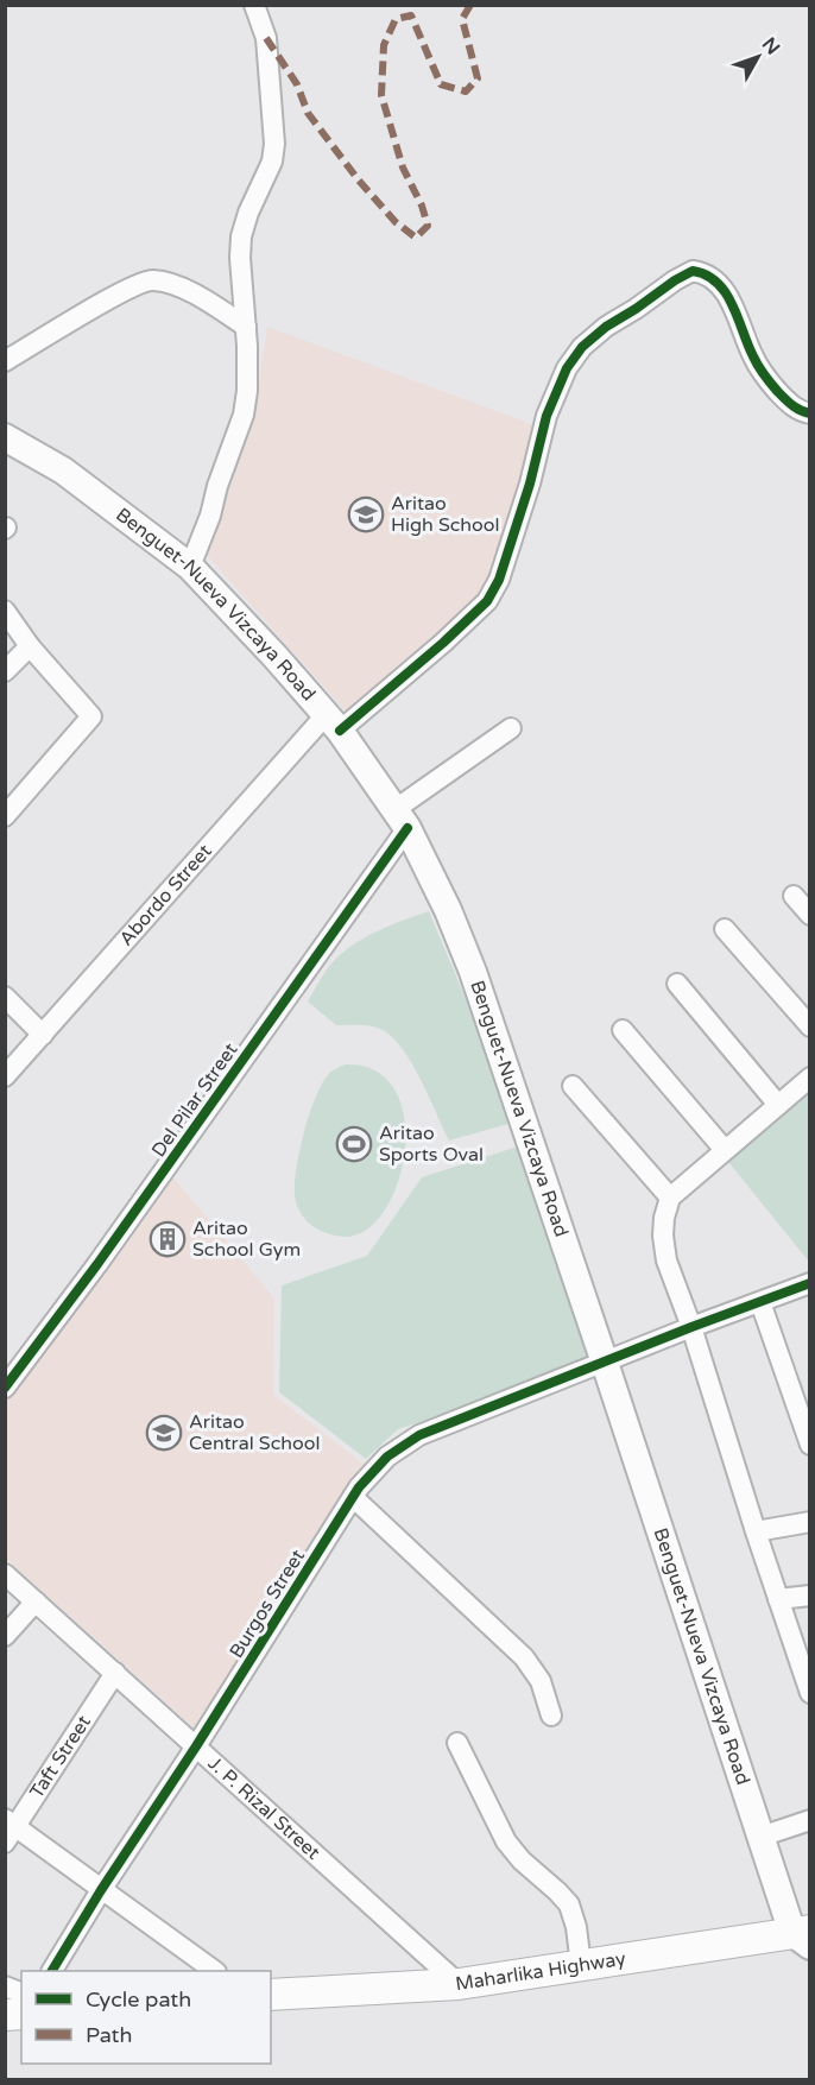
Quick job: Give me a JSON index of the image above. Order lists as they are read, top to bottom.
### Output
{
  "streets": {
    "highway": ["Maharlika Highway"],
    "main road": ["Benguet-Nueva Vizcaya Road"],
    "street": [
      "Abordo Street",
      "Del Pilar Street",
      "Burgos Street",
      "Taft Street",
      "J. P. Rizal Street"
    ]
  },
  "crossings": [
    ["Benguet-Nueva Vizcaya Road", "Abordo Street"],
    ["Benguet-Nueva Vizcaya Road", "Del Pilar Street"],
    ["Benguet-Nueva Vizcaya Road", "Burgos Street"],
    ["Benguet-Nueva Vizcaya Road", "Maharlika Highway"],
    ["Burgos Street", "J. P. Rizal Street"],
    ["Taft Street", "J. P. Rizal Street"],
    ["J. P. Rizal Street", "Maharlika Highway"]
  ],
  "places": {
    "school or university": ["Aritao High School", "Aritao Central School"],
    "sports": ["Aritao Sports Oval"],
    "building": ["Aritao School Gym"]
  },
  "legend": ["Cycle path", "Path"],
  "north": "top right"
}
